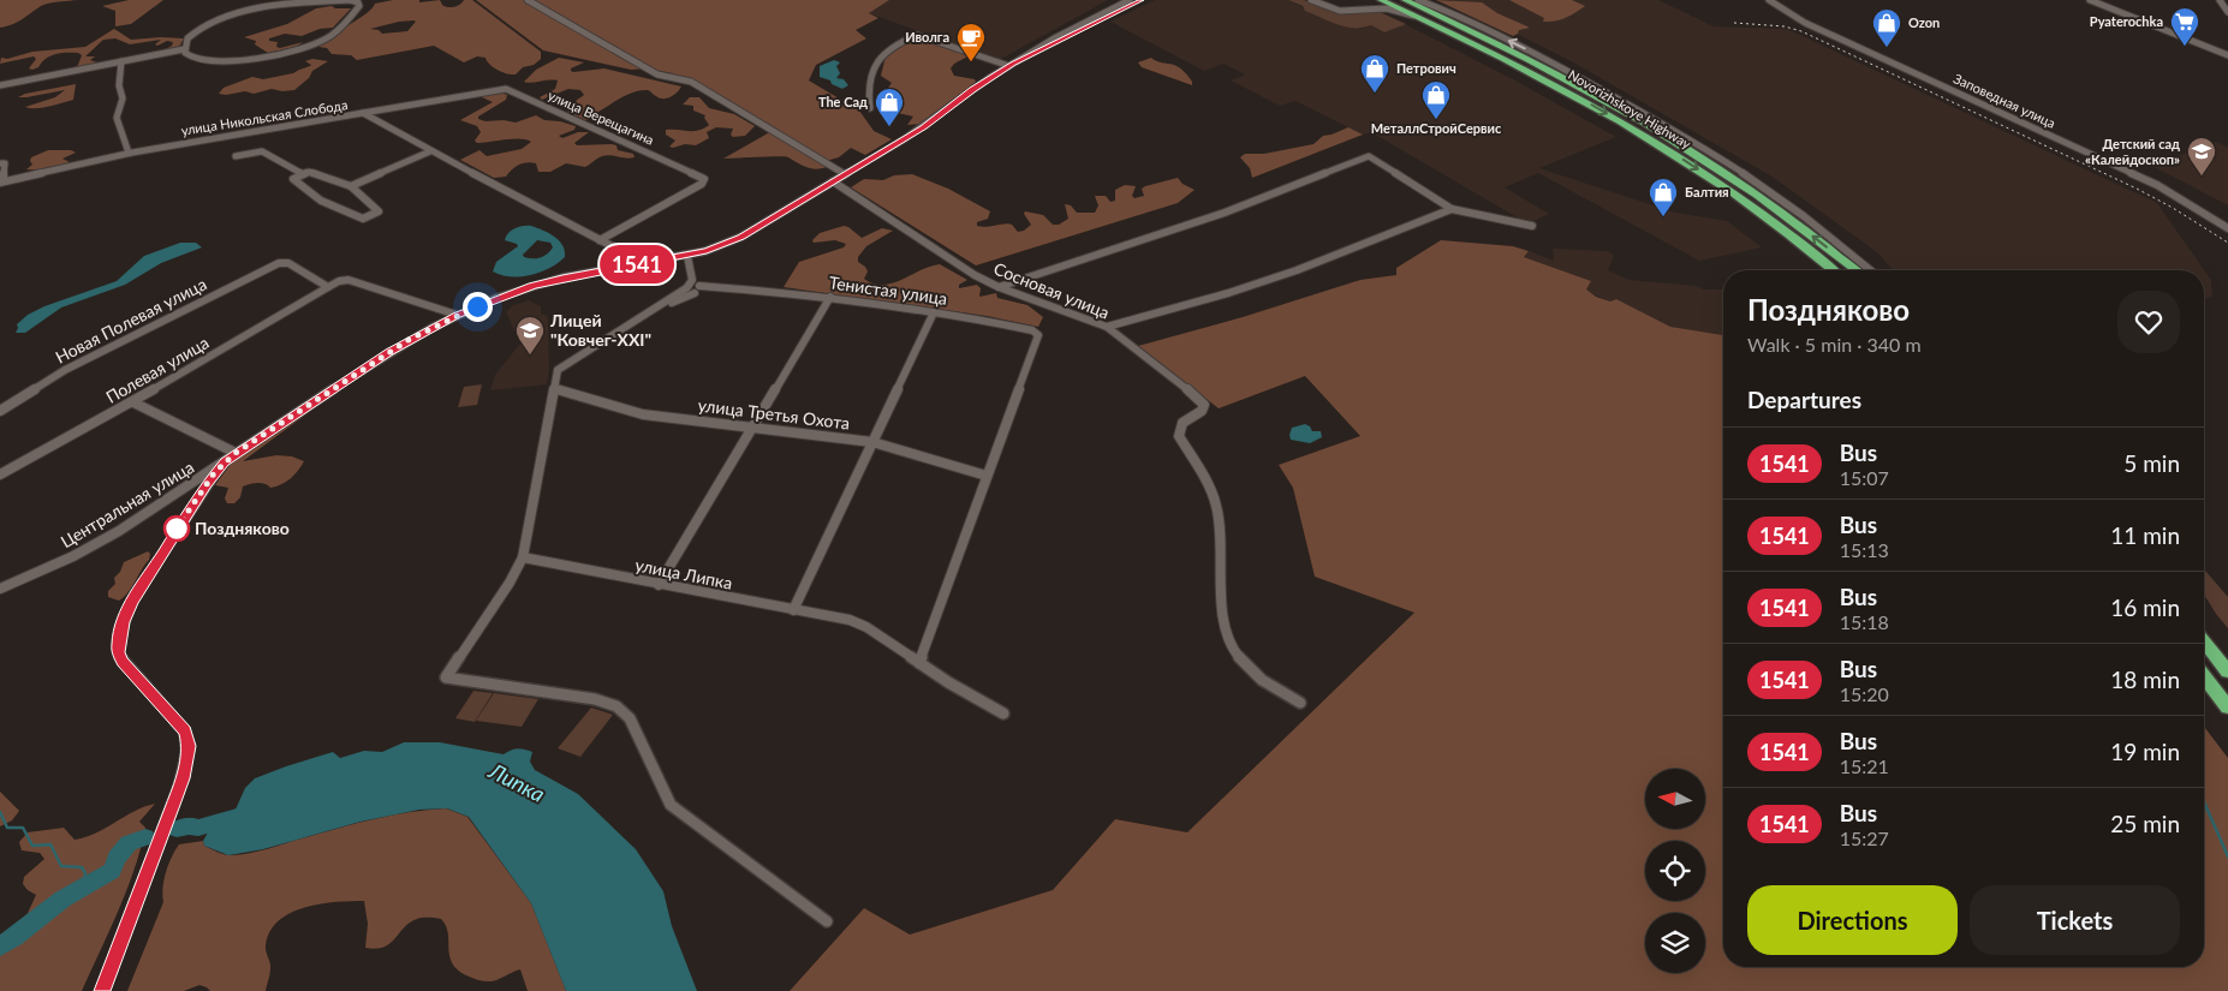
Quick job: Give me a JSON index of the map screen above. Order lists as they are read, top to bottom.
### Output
{
  "streets": {
    "highway": ["Novorizhskoye Highway"],
    "street": [
      "Заповедная улица",
      "улица Никольская Слобода",
      "улица Верещагина",
      "Тенистая улица",
      "Сосновая улица",
      "Новая Полевая улица",
      "Полевая улица",
      "улица Третья Охота",
      "Центральная улица",
      "улица Липка"
    ]
  },
  "crossings": [
    ["улица Никольская Слобода", "улица Верещагина"],
    ["улица Никольская Слобода", "Центральная улица"],
    ["Тенистая улица", "улица Третья Охота"],
    ["Сосновая улица", "Центральная улица"],
    ["Новая Полевая улица", "Полевая улица"]
  ],
  "water": ["Липка"],
  "places": {
    "supermarket": ["Pyaterochka"],
    "shop": [
      "Ozon",
      "Петрович",
      "МеталлСтройСервис",
      "The Сад",
      "Балтия"
    ],
    "cafe": ["Иволга"],
    "school or university": ["Детский сад «Калейдоскоп»", "Лицей \"Ковчег-XXI\""],
    "other": ["Поздняково"]
  },
  "lines": ["bus line 1541"],
  "north": "left",
  "page": {
    "on_map": "1541",
    "heading": [
      ["Поздняково", "Walk · 5 min · 340 m"],
      "Departures"
    ],
    "list": [
      {
        "mark": "1541",
        "name": "Bus",
        "note": "15:07",
        "value": "5 min"
      },
      {
        "mark": "1541",
        "name": "Bus",
        "note": "15:13",
        "value": "11 min"
      },
      {
        "mark": "1541",
        "name": "Bus",
        "note": "15:18",
        "value": "16 min"
      },
      {
        "mark": "1541",
        "name": "Bus",
        "note": "15:20",
        "value": "18 min"
      },
      {
        "mark": "1541",
        "name": "Bus",
        "note": "15:21",
        "value": "19 min"
      },
      {
        "mark": "1541",
        "name": "Bus",
        "note": "15:27",
        "value": "25 min"
      }
    ],
    "buttons": ["Directions", "Tickets"]
  }
}
